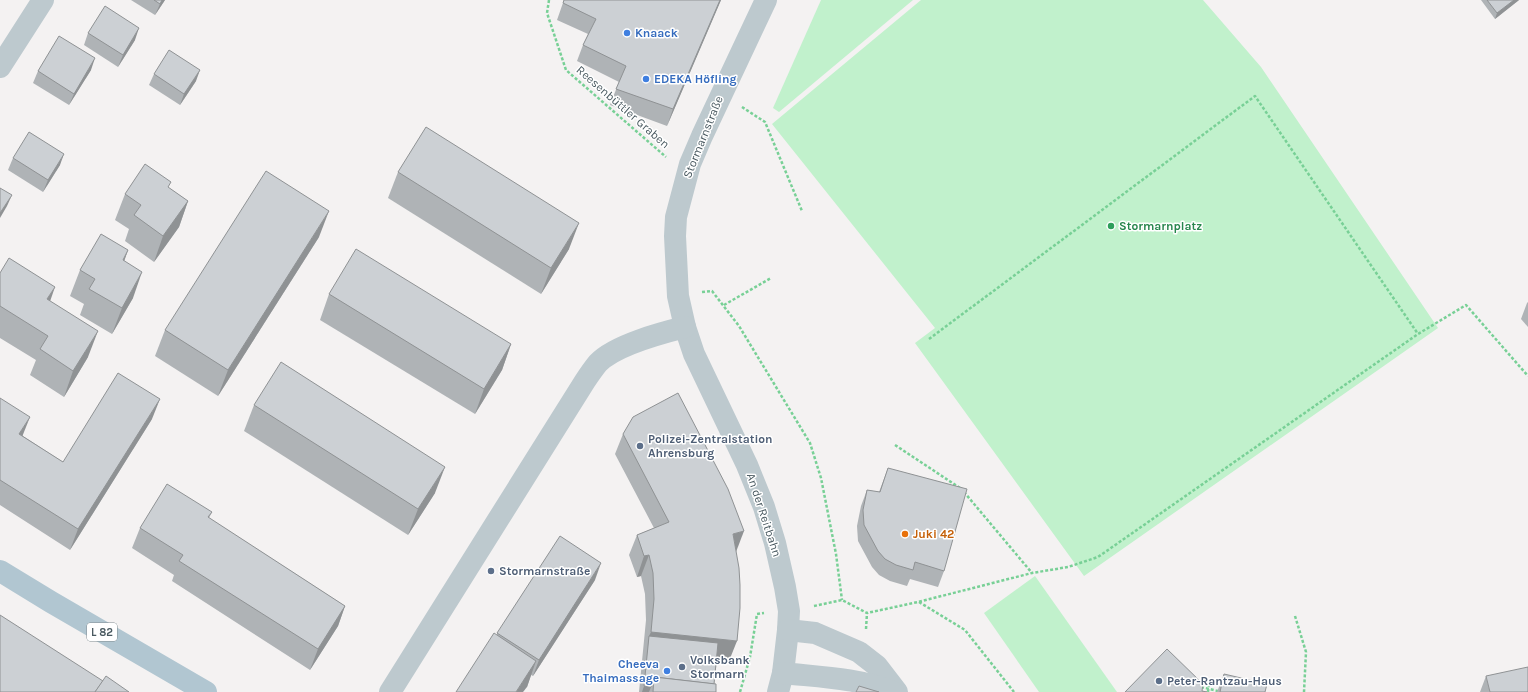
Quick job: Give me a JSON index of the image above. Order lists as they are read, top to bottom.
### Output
{
  "streets": {
    "main road": ["L 82"],
    "street": ["Stormarnstraße", "An der Reitbahn"],
    "path": ["Reesenbüttler Graben"]
  },
  "crossings": [
    ["Reesenbüttler Graben", "Stormarnstraße"],
    ["Stormarnstraße", "An der Reitbahn"]
  ],
  "places": [
    "Knaack",
    "EDEKA Höfling",
    "Stormarnplatz",
    "Polizei-Zentralstation Ahrensburg",
    "Juki 42",
    "Stormarnstraße",
    "Volksbank Stormarn",
    "Cheeva Thaimassage",
    "Peter-Rantzau-Haus"
  ]
}
